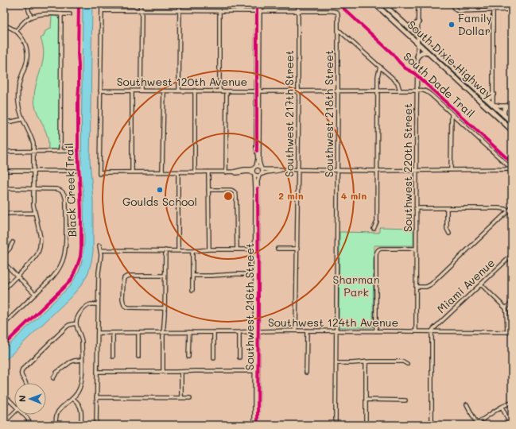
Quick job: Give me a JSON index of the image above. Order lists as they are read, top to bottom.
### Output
{
  "streets": {
    "highway": ["South Dixie Highway"],
    "street": [
      "Southwest 120th Avenue",
      "Southwest 217th Street",
      "Southwest 218th Street",
      "Southwest 220th Street",
      "Miami Avenue",
      "Southwest 216th Street",
      "Southwest 124th Avenue"
    ],
    "cycle path": ["South Dade Trail", "Black Creek Trail"]
  },
  "crossings": [
    ["South Dixie Highway", "Southwest 220th Street"],
    ["Southwest 120th Avenue", "Southwest 217th Street"],
    ["Southwest 120th Avenue", "Southwest 218th Street"],
    ["Southwest 120th Avenue", "Southwest 220th Street"],
    ["Southwest 217th Street", "Southwest 218th Street"],
    ["Southwest 217th Street", "Southwest 124th Avenue"],
    ["Southwest 218th Street", "Southwest 124th Avenue"],
    ["Southwest 220th Street", "Southwest 124th Avenue"],
    ["Miami Avenue", "Southwest 124th Avenue"],
    ["Southwest 216th Street", "Southwest 124th Avenue"]
  ],
  "parks": ["Sharman Park"],
  "places": ["Family Dollar", "Goulds School"],
  "north": "left",
  "rings": ["2 min", "4 min"]
}
